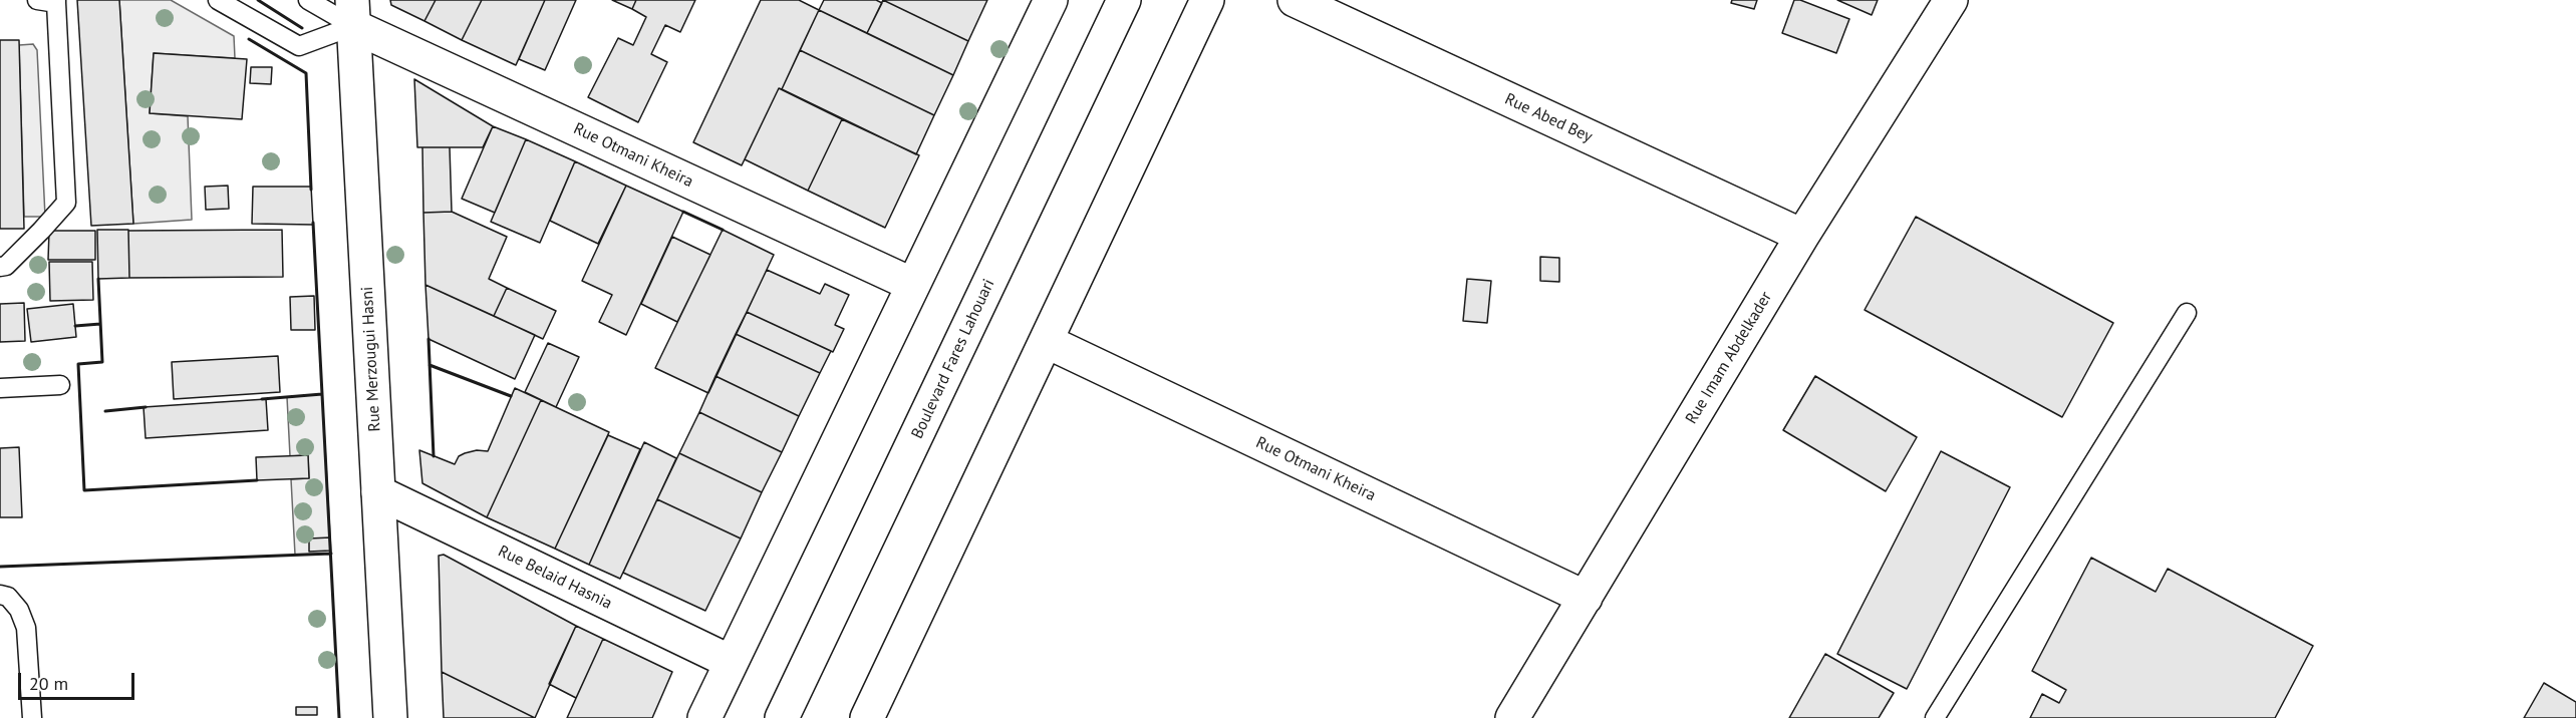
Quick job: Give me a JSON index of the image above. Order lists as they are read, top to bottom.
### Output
{
  "streets": {
    "street": [
      "Rue Abed Bey",
      "Rue Otmani Kheira",
      "Rue Imam Abdelkader",
      "Rue Merzougui Hasni",
      "Boulevard Fares Lahouari",
      "Rue Belaid Hasnia"
    ]
  },
  "crossings": [
    ["Rue Abed Bey", "Rue Imam Abdelkader"],
    ["Rue Otmani Kheira", "Rue Imam Abdelkader"],
    ["Rue Otmani Kheira", "Rue Merzougui Hasni"],
    ["Rue Merzougui Hasni", "Rue Belaid Hasnia"]
  ],
  "scale_bar": "20 m"
}
